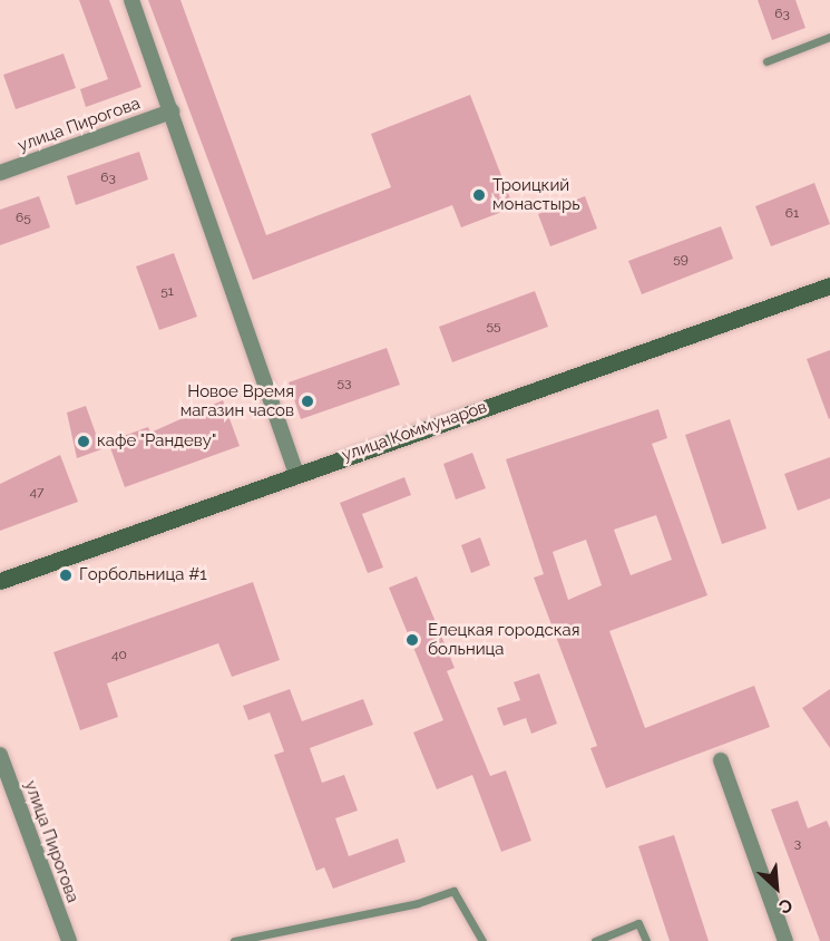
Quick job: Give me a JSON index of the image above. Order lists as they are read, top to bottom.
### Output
{
  "streets": {
    "main road": ["улица Коммунаров"],
    "street": ["улица Пирогова"]
  },
  "places": [
    "Троицкий монастырь",
    "Новое Время магазин часов",
    "кафе \"Рандеву\"",
    "Горбольница #1",
    "Елецкая городская больница"
  ],
  "house_numbers": [
    "63",
    "63",
    "61",
    "65",
    "59",
    "51",
    "55",
    "53",
    "47",
    "40",
    "3"
  ],
  "north": "bottom right"
}
